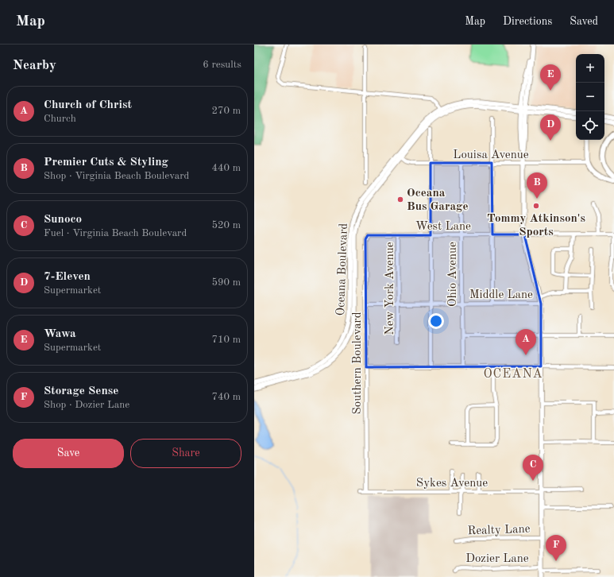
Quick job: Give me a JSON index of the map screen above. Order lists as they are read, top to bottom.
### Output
{
  "streets": {
    "main road": ["Oceana Boulevard"],
    "street": [
      "Louisa Avenue",
      "West Lane",
      "Ohio Avenue",
      "New York Avenue",
      "Middle Lane",
      "Southern Boulevard",
      "Sykes Avenue",
      "Realty Lane",
      "Dozier Lane"
    ]
  },
  "crossings": [
    ["Louisa Avenue", "Oceana Boulevard"],
    ["Louisa Avenue", "Ohio Avenue"],
    ["West Lane", "Ohio Avenue"],
    ["West Lane", "New York Avenue"],
    ["West Lane", "Southern Boulevard"],
    ["Ohio Avenue", "Middle Lane"],
    ["New York Avenue", "Middle Lane"],
    ["Middle Lane", "Southern Boulevard"],
    ["Southern Boulevard", "Sykes Avenue"]
  ],
  "districts": ["OCEANA"],
  "places": ["Oceana Bus Garage", "Tommy Atkinson's Sports"],
  "page": {
    "header": "Map",
    "nav": ["Map", "Directions", "Saved"],
    "heading": ["Nearby", "6 results"],
    "map_buttons": ["+", "−"],
    "pins": [
      "E",
      "D",
      "B",
      "A",
      "C",
      "F"
    ],
    "list": [
      {
        "mark": "A",
        "name": "Church of Christ",
        "note": "Church",
        "value": "270 m"
      },
      {
        "mark": "B",
        "name": "Premier Cuts & Styling",
        "note": "Shop · Virginia Beach Boulevard",
        "value": "440 m"
      },
      {
        "mark": "C",
        "name": "Sunoco",
        "note": "Fuel · Virginia Beach Boulevard",
        "value": "520 m"
      },
      {
        "mark": "D",
        "name": "7-Eleven",
        "note": "Supermarket",
        "value": "590 m"
      },
      {
        "mark": "E",
        "name": "Wawa",
        "note": "Supermarket",
        "value": "710 m"
      },
      {
        "mark": "F",
        "name": "Storage Sense",
        "note": "Shop · Dozier Lane",
        "value": "740 m"
      }
    ],
    "buttons": ["Save", "Share"]
  }
}
